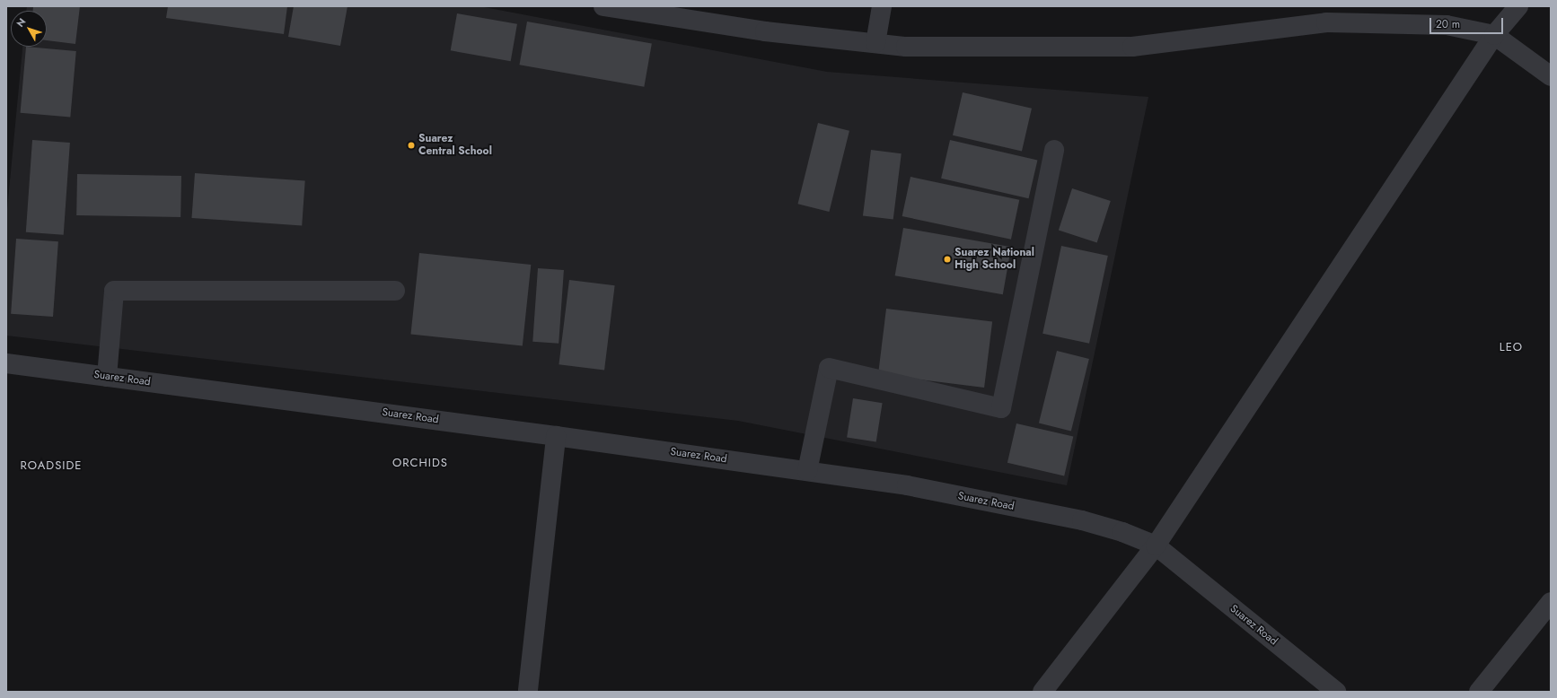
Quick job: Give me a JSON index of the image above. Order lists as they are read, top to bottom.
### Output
{
  "streets": {
    "street": ["Suarez Road"]
  },
  "districts": ["LEO", "ORCHIDS", "ROADSIDE"],
  "places": ["Suarez Central School", "Suarez National High School"],
  "scale_bar": "20 m",
  "north": "top left"
}
